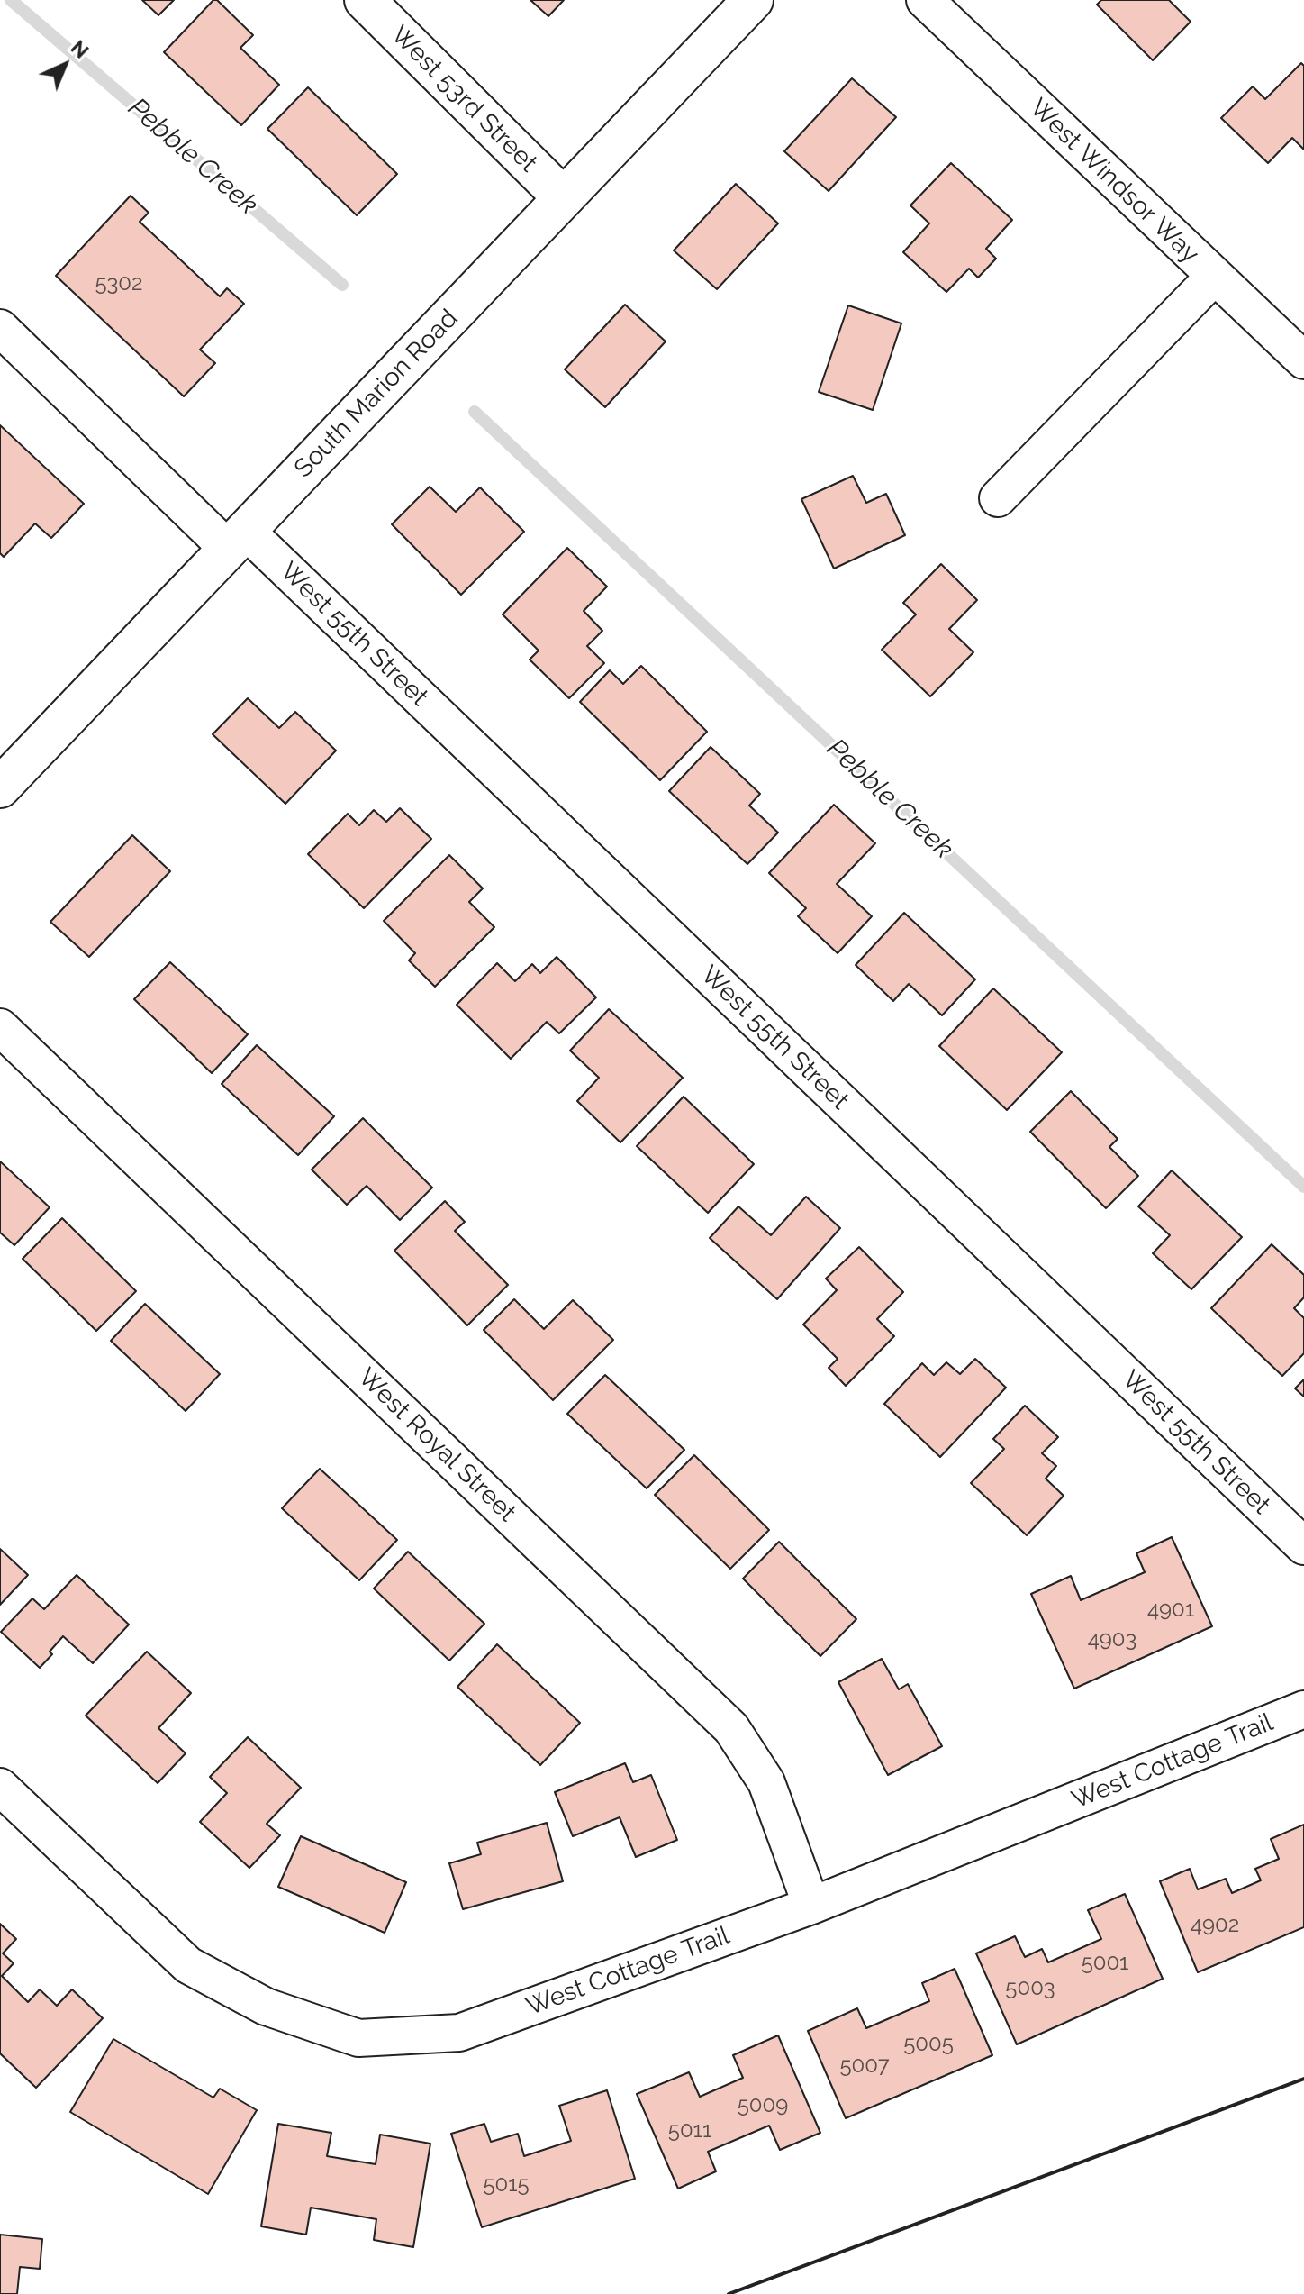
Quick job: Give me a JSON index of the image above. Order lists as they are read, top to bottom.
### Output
{
  "streets": {
    "street": [
      "West 53rd Street",
      "West Windsor Way",
      "South Marion Road",
      "West 55th Street",
      "West Royal Street",
      "West Cottage Trail"
    ]
  },
  "crossings": [
    ["West 53rd Street", "South Marion Road"],
    ["South Marion Road", "West 55th Street"],
    ["West Royal Street", "West Cottage Trail"]
  ],
  "water": ["Pebble Creek"],
  "house_numbers": [
    "5302",
    "4901",
    "4903",
    "4902",
    "5001",
    "5003",
    "5005",
    "5007",
    "5009",
    "5011",
    "5015"
  ],
  "north": "top right"
}
